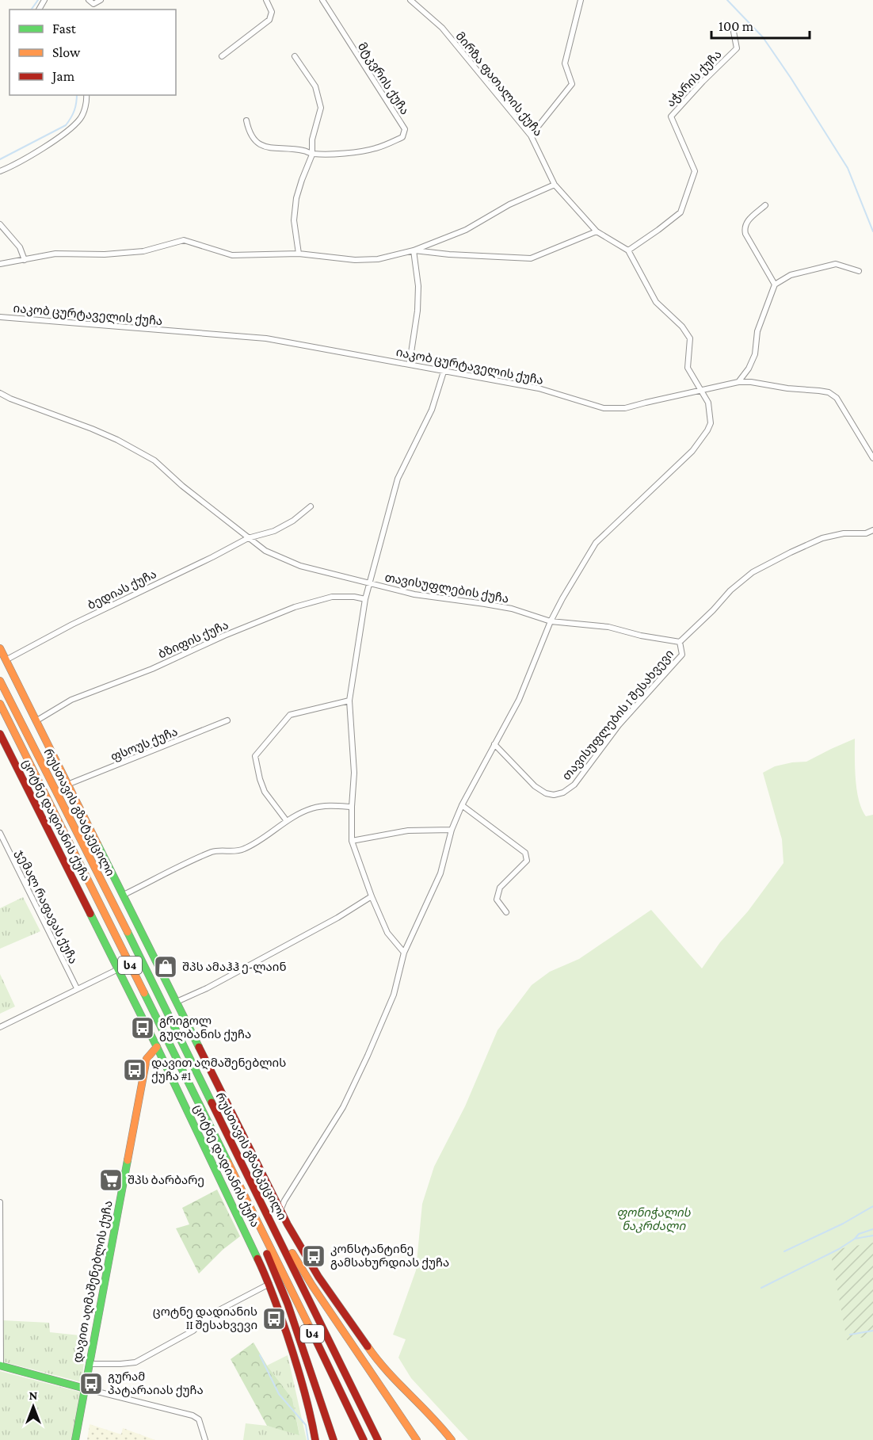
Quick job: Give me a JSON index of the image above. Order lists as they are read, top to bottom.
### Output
{
  "streets": {
    "main road": [
      "რუსთავის გზატკეცილი",
      "ცოტნე დადიანის ქუჩა",
      "ს4",
      "დავით აღმაშენებლის ქუჩა"
    ],
    "street": [
      "მტკვრის ქუჩა",
      "აჭარის ქუჩა",
      "მირზა ფათალის ქუჩა",
      "იაკობ ცურტაველის ქუჩა",
      "თავისუფლების ქუჩა",
      "ბედიას ქუჩა",
      "ბზიფის ქუჩა",
      "თავისუფლების I შესახვევი",
      "ფსოუს ქუჩა",
      "ჯემალ რაფავას ქუჩა"
    ]
  },
  "crossings": [
    ["აჭარის ქუჩა", "მირზა ფათალის ქუჩა"],
    ["თავისუფლების ქუჩა", "ბედიას ქუჩა"],
    ["თავისუფლების ქუჩა", "თავისუფლების I შესახვევი"],
    ["ცოტნე დადიანის ქუჩა", "დავით აღმაშენებლის ქუჩა"]
  ],
  "parks": ["ფონიჭალის ნაკრძალი"],
  "places": {
    "shop": ["შპს ამაჰჰ ე-ლაინ"],
    "bus stop": [
      "გრიგოლ გულბანის ქუჩა",
      "დავით აღმაშენებლის ქუჩა #1",
      "კონსტანტინე გამსახურდიას ქუჩა",
      "ცოტნე დადიანის II შესახვევი",
      "გურამ პატარაიას ქუჩა"
    ],
    "supermarket": ["შპს ბარბარე"]
  },
  "legend": ["Fast", "Slow", "Jam"],
  "scale_bar": "100 m",
  "north": "top"
}
